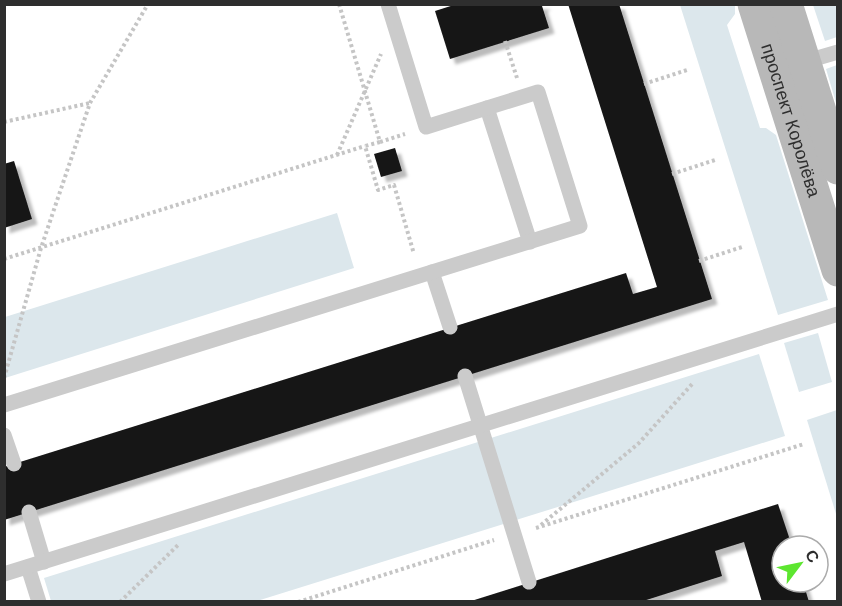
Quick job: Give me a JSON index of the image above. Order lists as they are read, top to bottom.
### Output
{
  "streets": {
    "street": ["проспект Королёва"]
  },
  "north": "top right"
}
